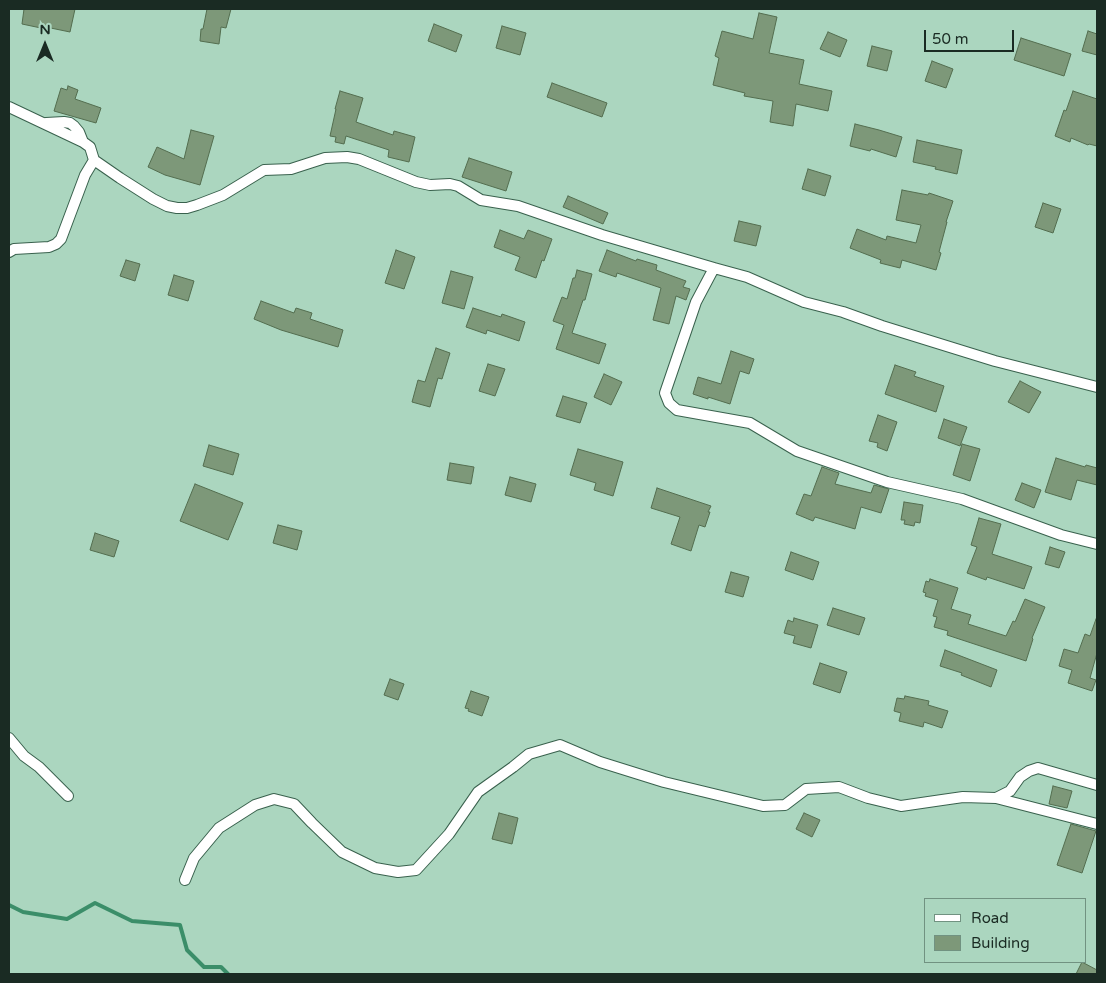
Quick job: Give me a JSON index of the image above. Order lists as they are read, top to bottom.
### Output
{
  "legend": ["Road", "Building"],
  "scale_bar": "50 m",
  "north": "top"
}
